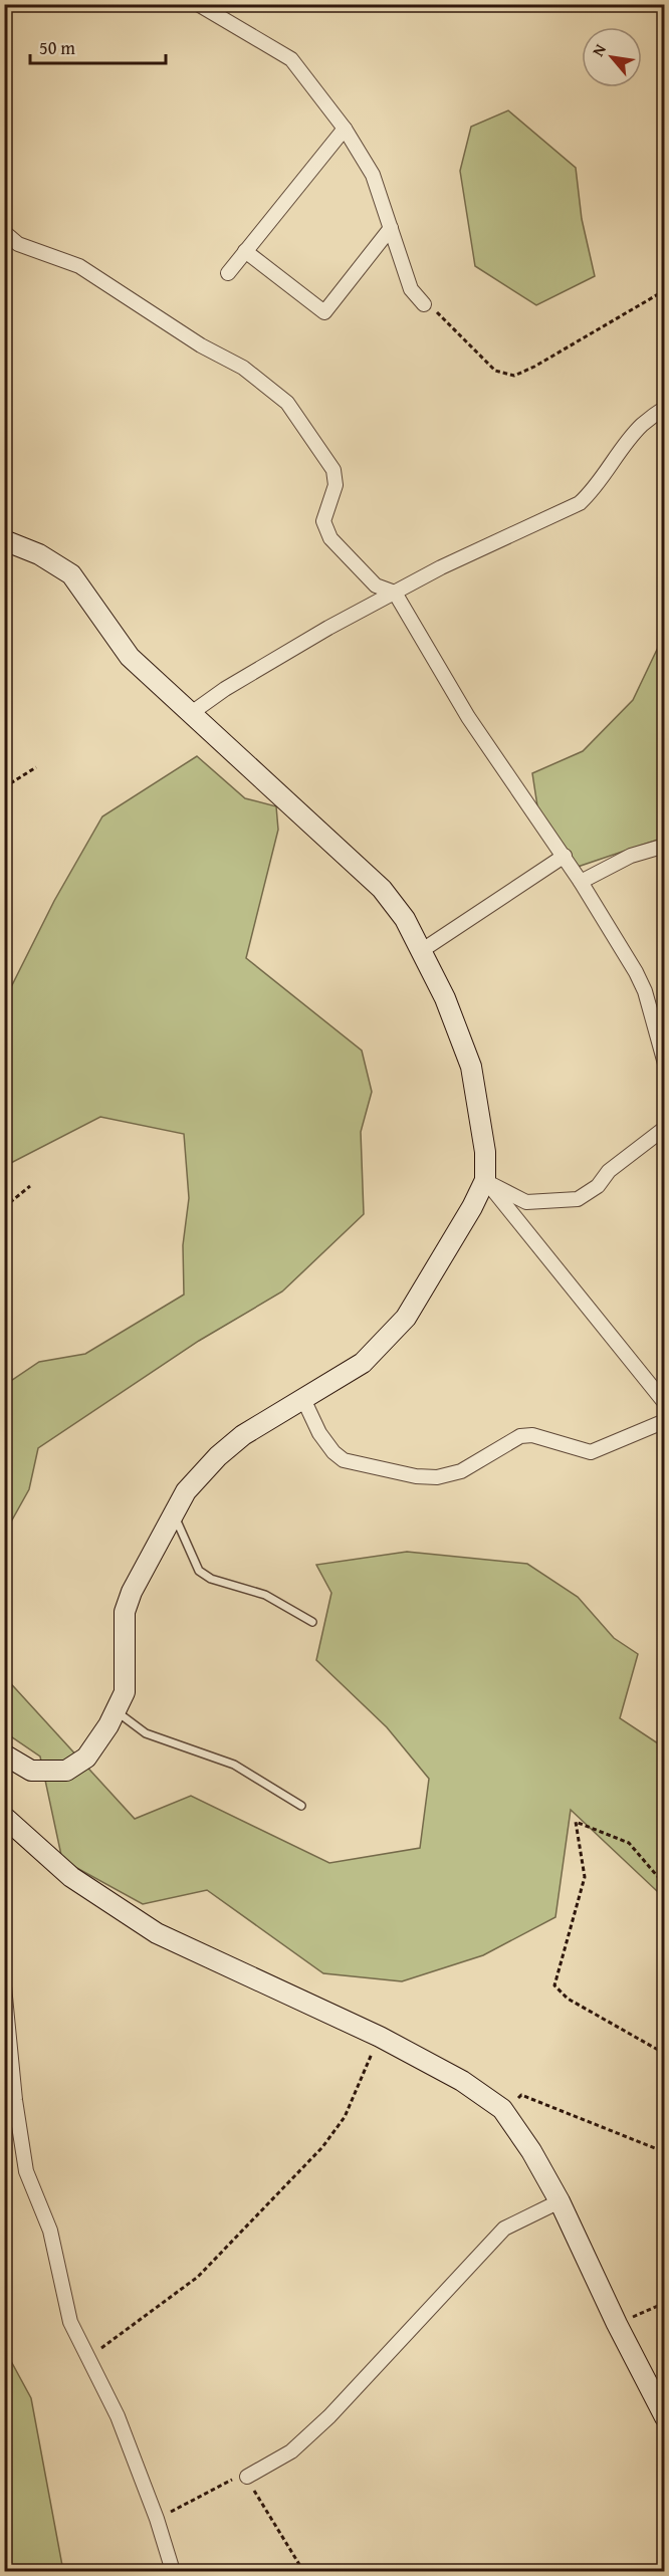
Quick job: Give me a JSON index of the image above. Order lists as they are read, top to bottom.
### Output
{
  "scale_bar": "50 m",
  "north": "top left"
}
